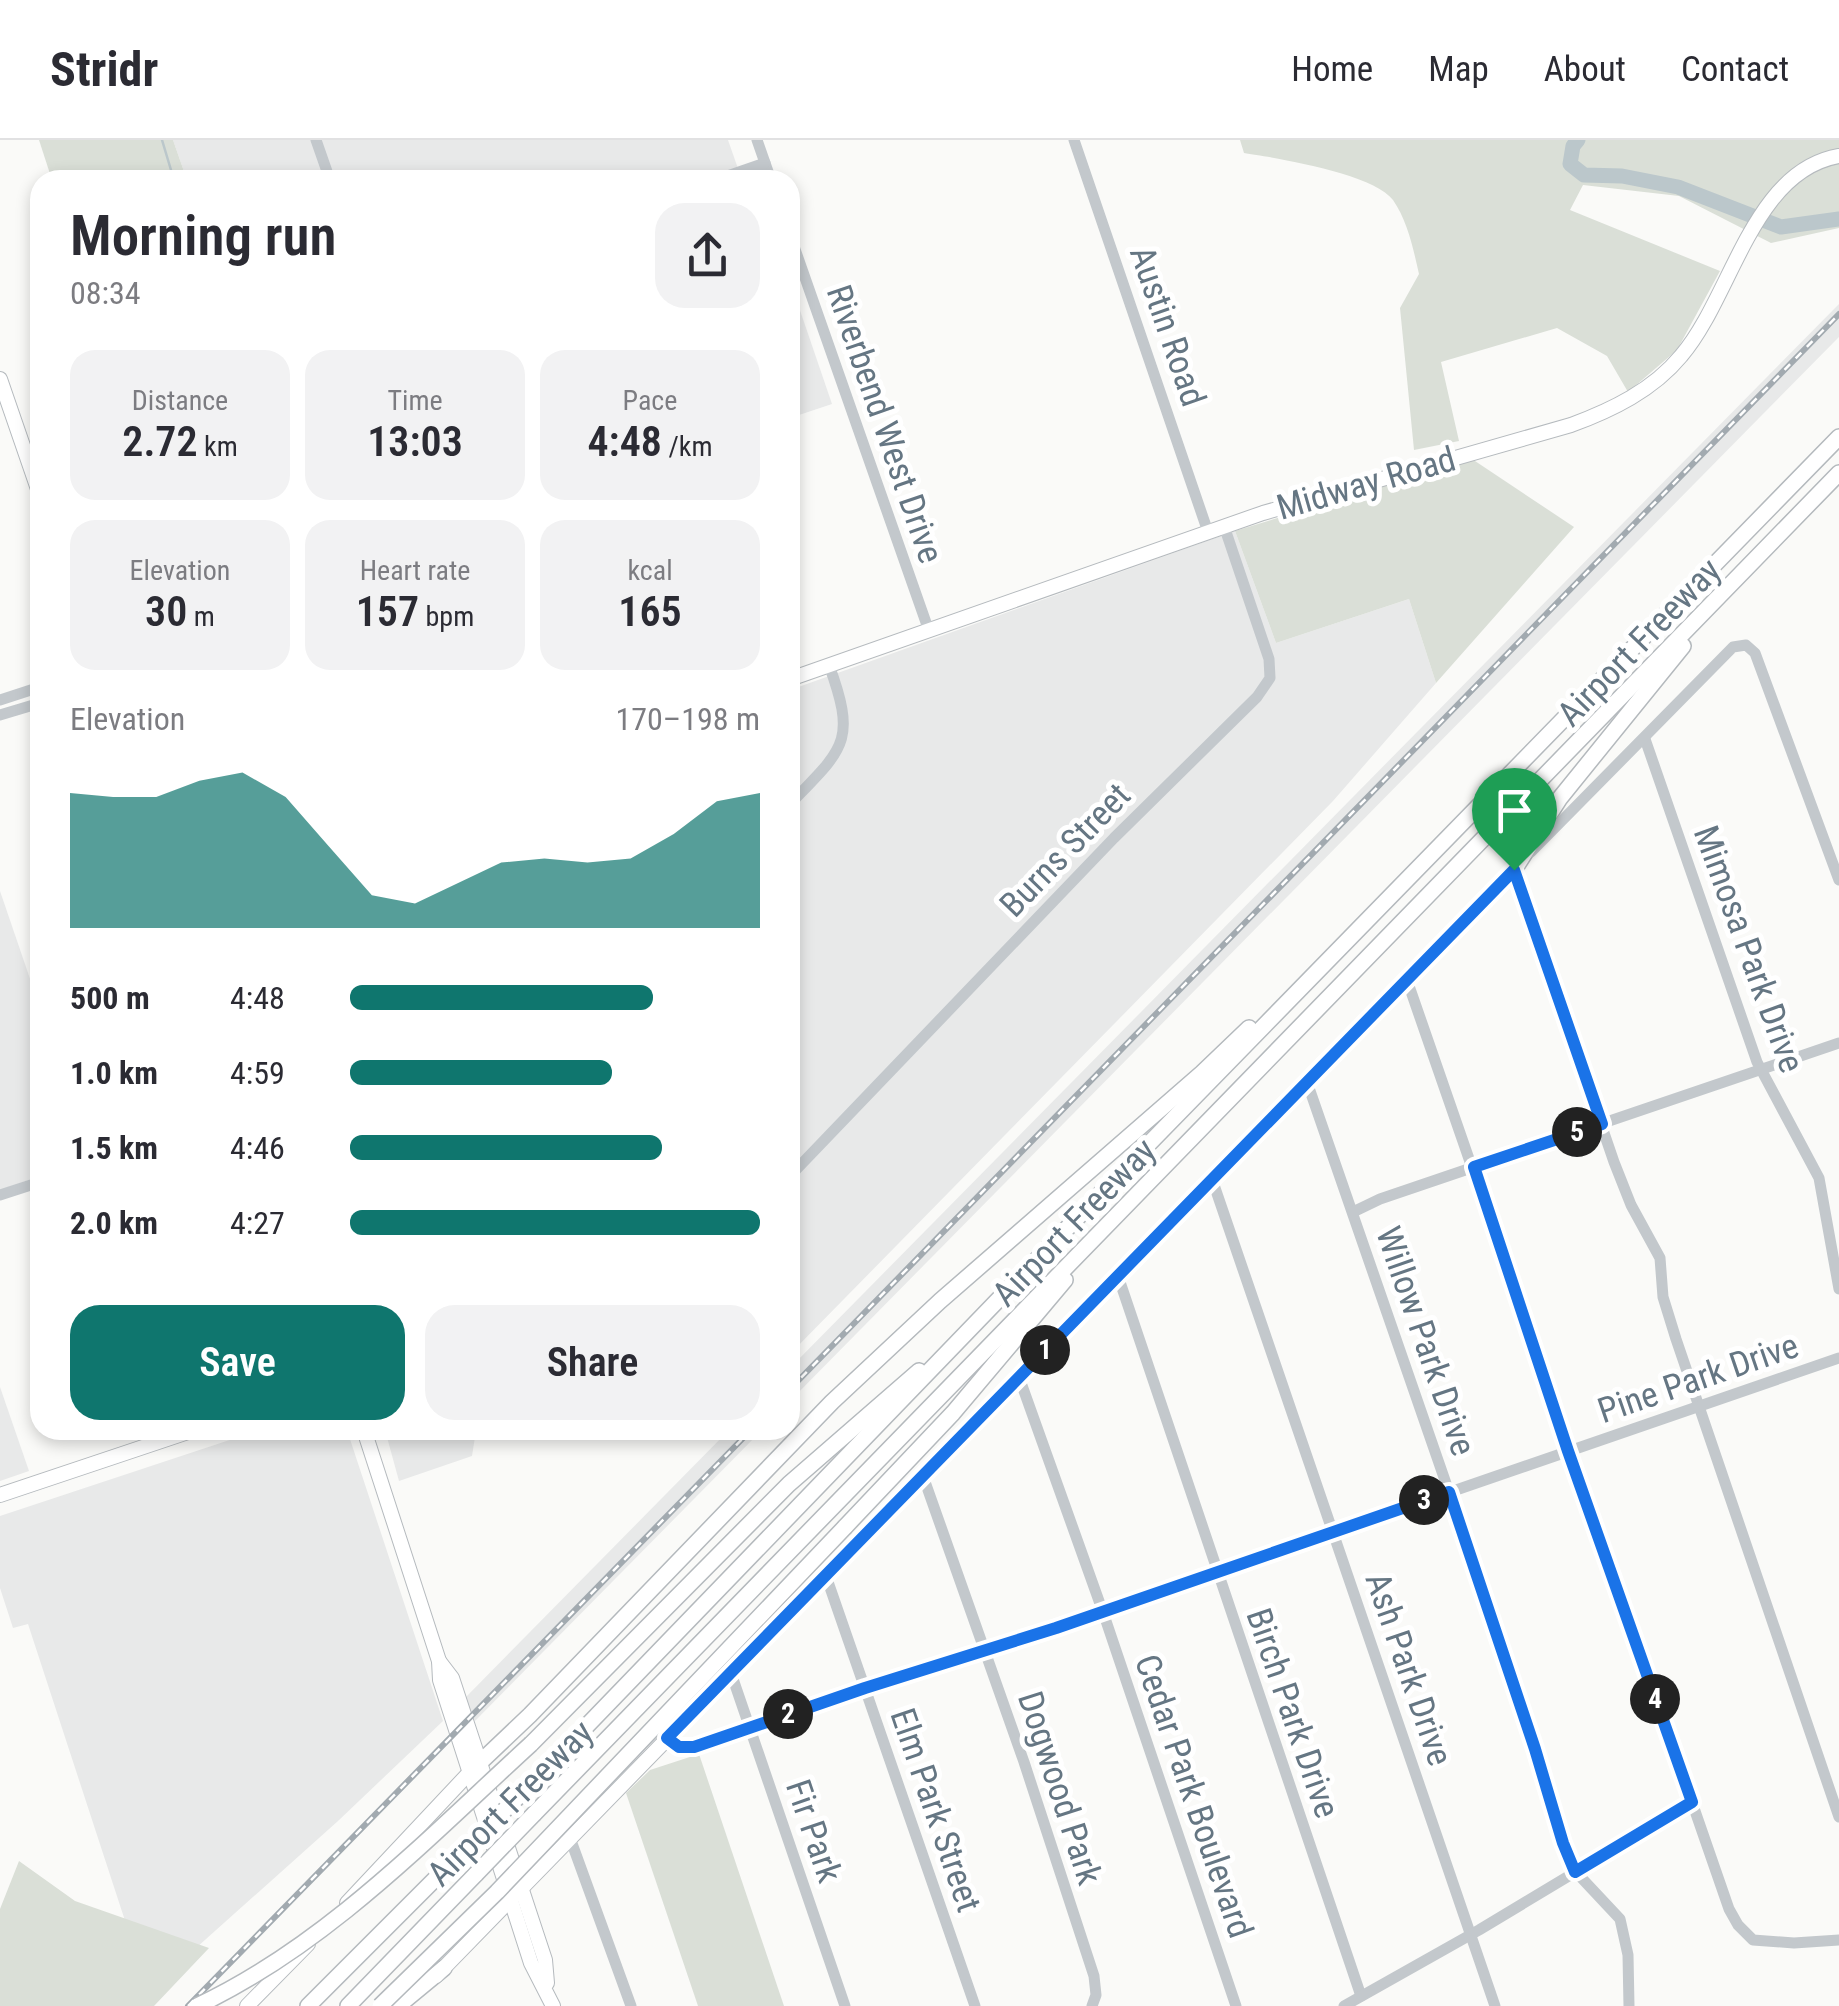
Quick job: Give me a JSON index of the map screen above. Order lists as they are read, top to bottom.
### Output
{
  "streets": {
    "highway": ["Airport Freeway"],
    "main road": ["Midway Road"],
    "street": [
      "Austin Road",
      "Riverbend West Drive",
      "Burns Street",
      "Mimosa Park Drive",
      "Willow Park Drive",
      "Pine Park Drive",
      "Ash Park Drive",
      "Birch Park Drive",
      "Dogwood Park",
      "Cedar Park Boulevard",
      "Elm Park Street",
      "Fir Park"
    ]
  },
  "crossings": [
    ["Austin Road", "Midway Road"],
    ["Riverbend West Drive", "Midway Road"],
    ["Midway Road", "Burns Street"],
    ["Airport Freeway", "Willow Park Drive"],
    ["Airport Freeway", "Pine Park Drive"],
    ["Airport Freeway", "Ash Park Drive"],
    ["Airport Freeway", "Birch Park Drive"],
    ["Airport Freeway", "Dogwood Park"],
    ["Airport Freeway", "Cedar Park Boulevard"],
    ["Airport Freeway", "Elm Park Street"],
    ["Airport Freeway", "Fir Park"],
    ["Willow Park Drive", "Pine Park Drive"],
    ["Pine Park Drive", "Ash Park Drive"],
    ["Pine Park Drive", "Birch Park Drive"],
    ["Pine Park Drive", "Dogwood Park"],
    ["Pine Park Drive", "Cedar Park Boulevard"],
    ["Pine Park Drive", "Elm Park Street"],
    ["Pine Park Drive", "Fir Park"]
  ],
  "page": {
    "header": "Stridr",
    "nav": [
      "Home",
      "Map",
      "About",
      "Contact"
    ],
    "heading": ["Morning run", "08:34"],
    "stats": [
      ["Distance", "2.72 km"],
      ["Time", "13:03"],
      ["Pace", "4:48 /km"],
      ["Elevation", "30 m"],
      ["Heart rate", "157 bpm"],
      ["kcal", "165"]
    ],
    "chart": ["Elevation", "170–198 m"],
    "list": [
      {
        "name": "500 m",
        "note": "4:48"
      },
      {
        "name": "1.0 km",
        "note": "4:59"
      },
      {
        "name": "1.5 km",
        "note": "4:46"
      },
      {
        "name": "2.0 km",
        "note": "4:27"
      }
    ],
    "pins": [
      "5",
      "1",
      "3",
      "4",
      "2"
    ],
    "buttons": ["Save", "Share"]
  }
}
